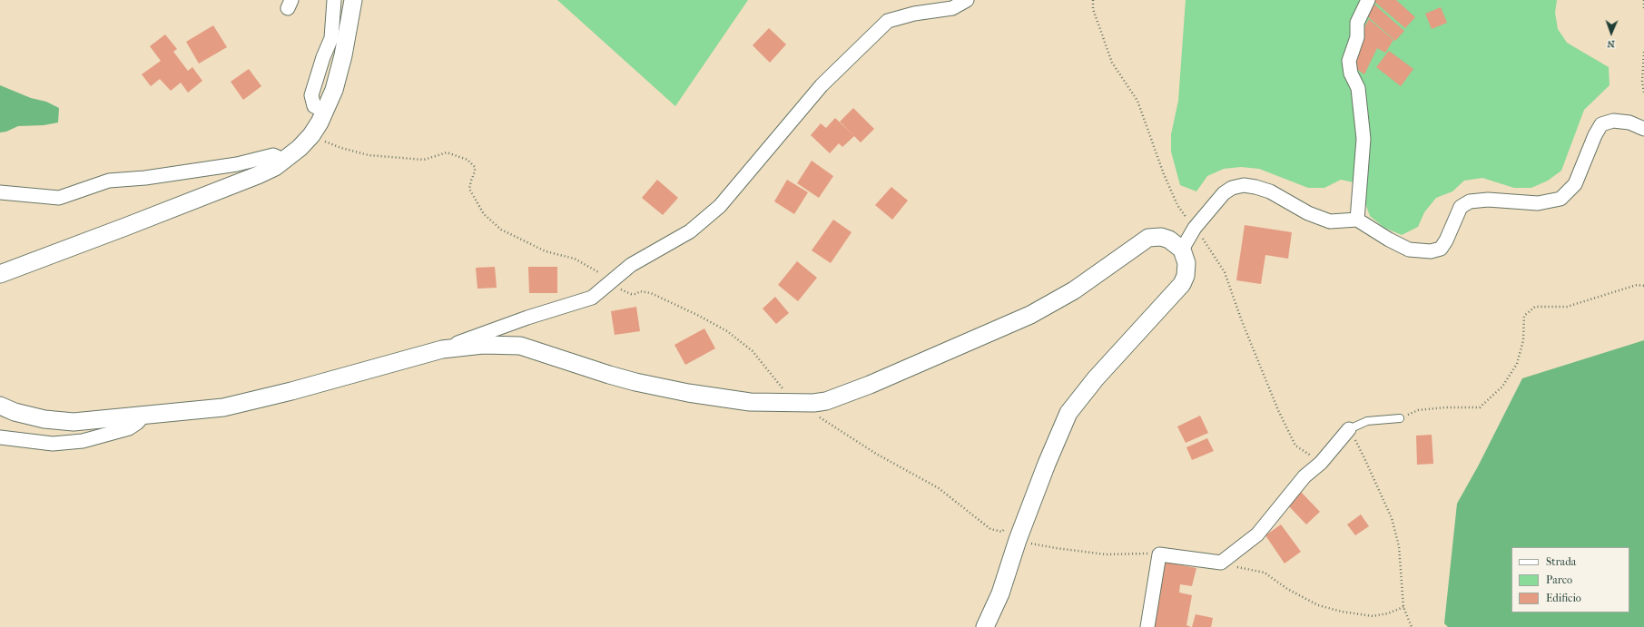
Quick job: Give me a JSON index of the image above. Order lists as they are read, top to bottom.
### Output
{
  "legend": ["Strada", "Parco", "Edificio"],
  "north": "bottom"
}
